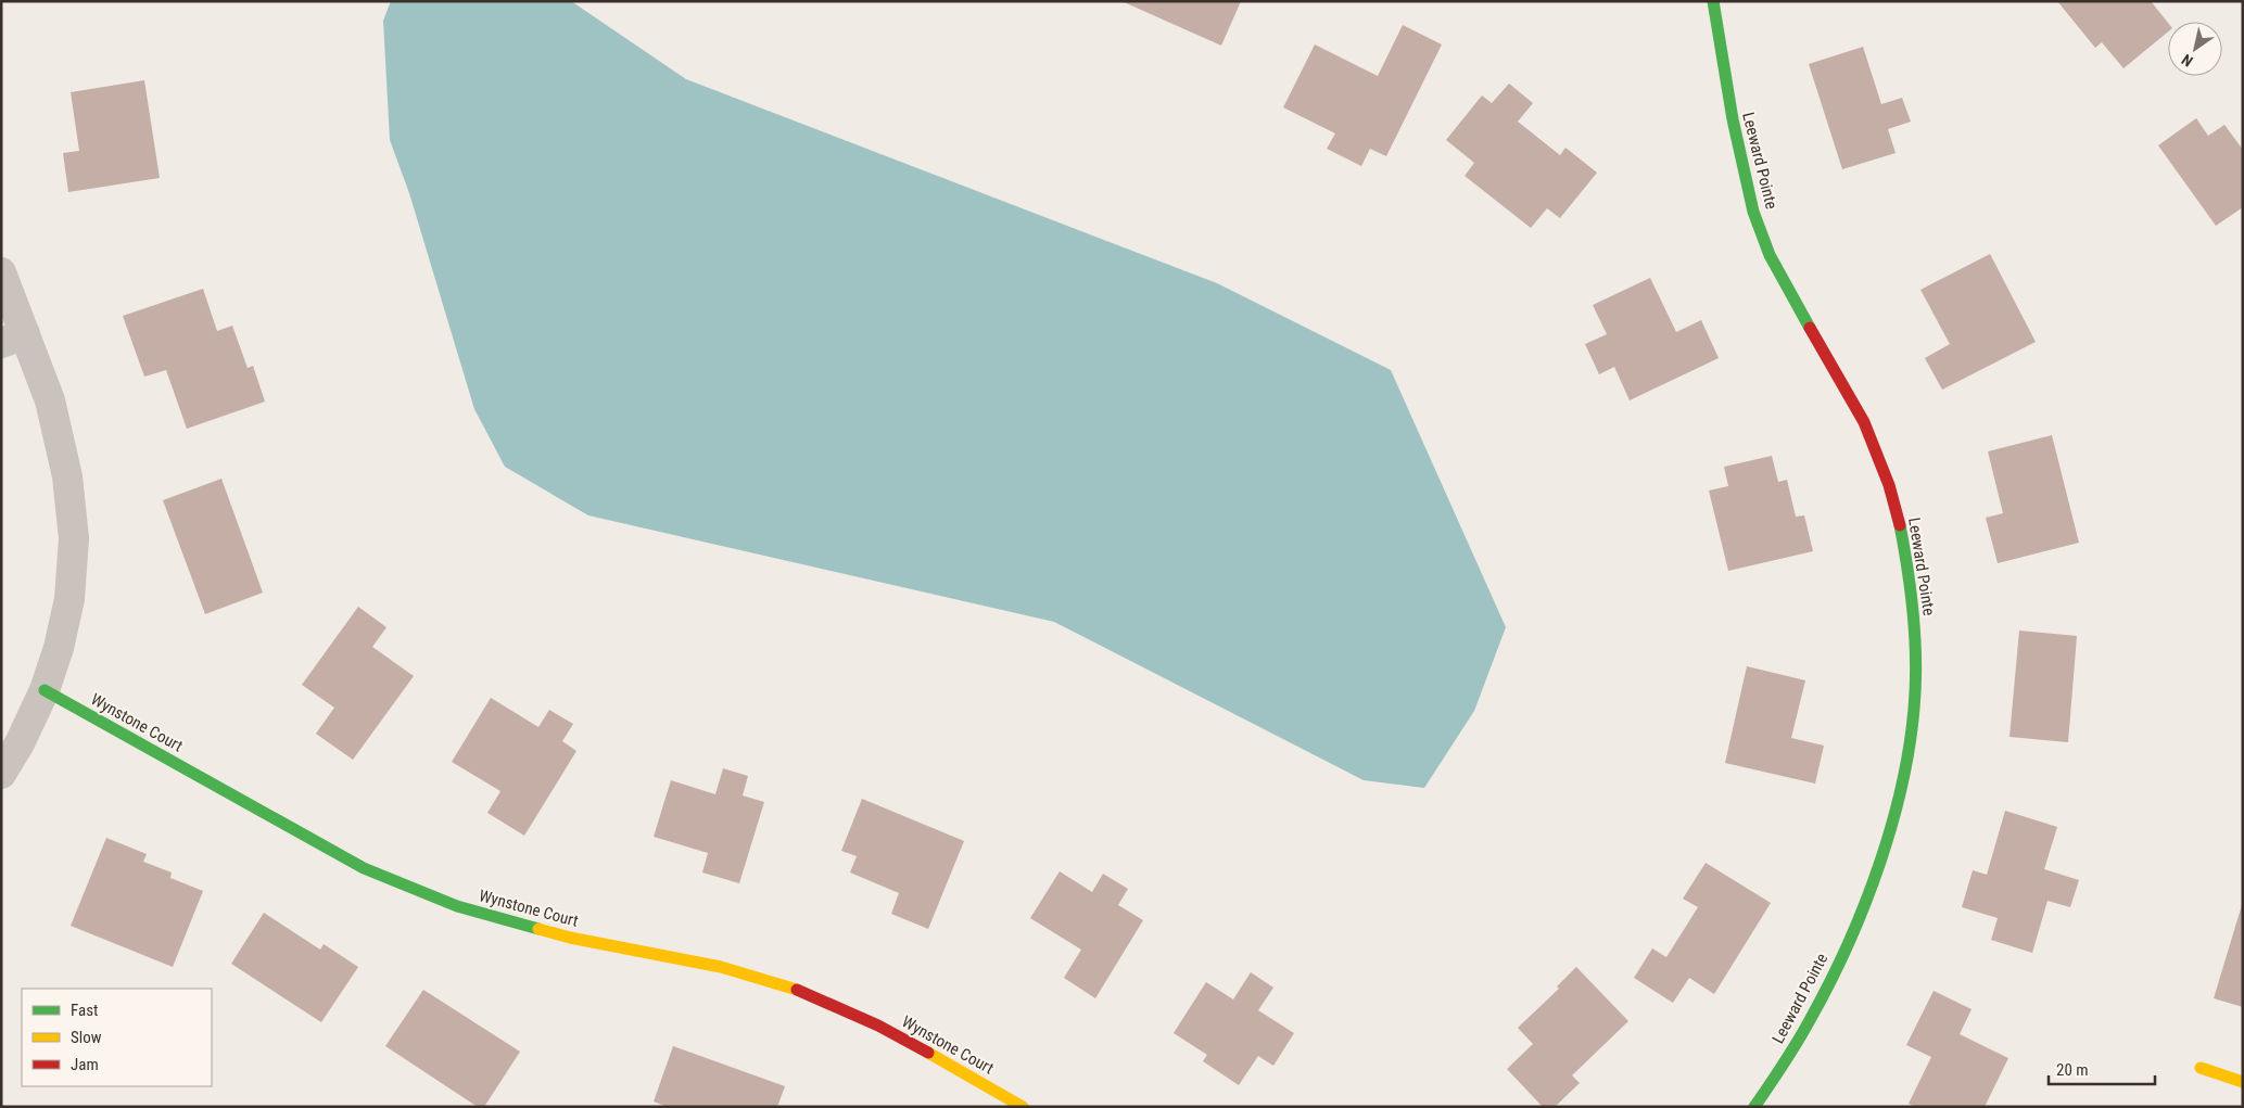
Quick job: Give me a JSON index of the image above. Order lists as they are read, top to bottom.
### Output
{
  "streets": {
    "street": ["Leeward Pointe", "Wynstone Court"]
  },
  "legend": ["Fast", "Slow", "Jam"],
  "scale_bar": "20 m",
  "north": "bottom left"
}
